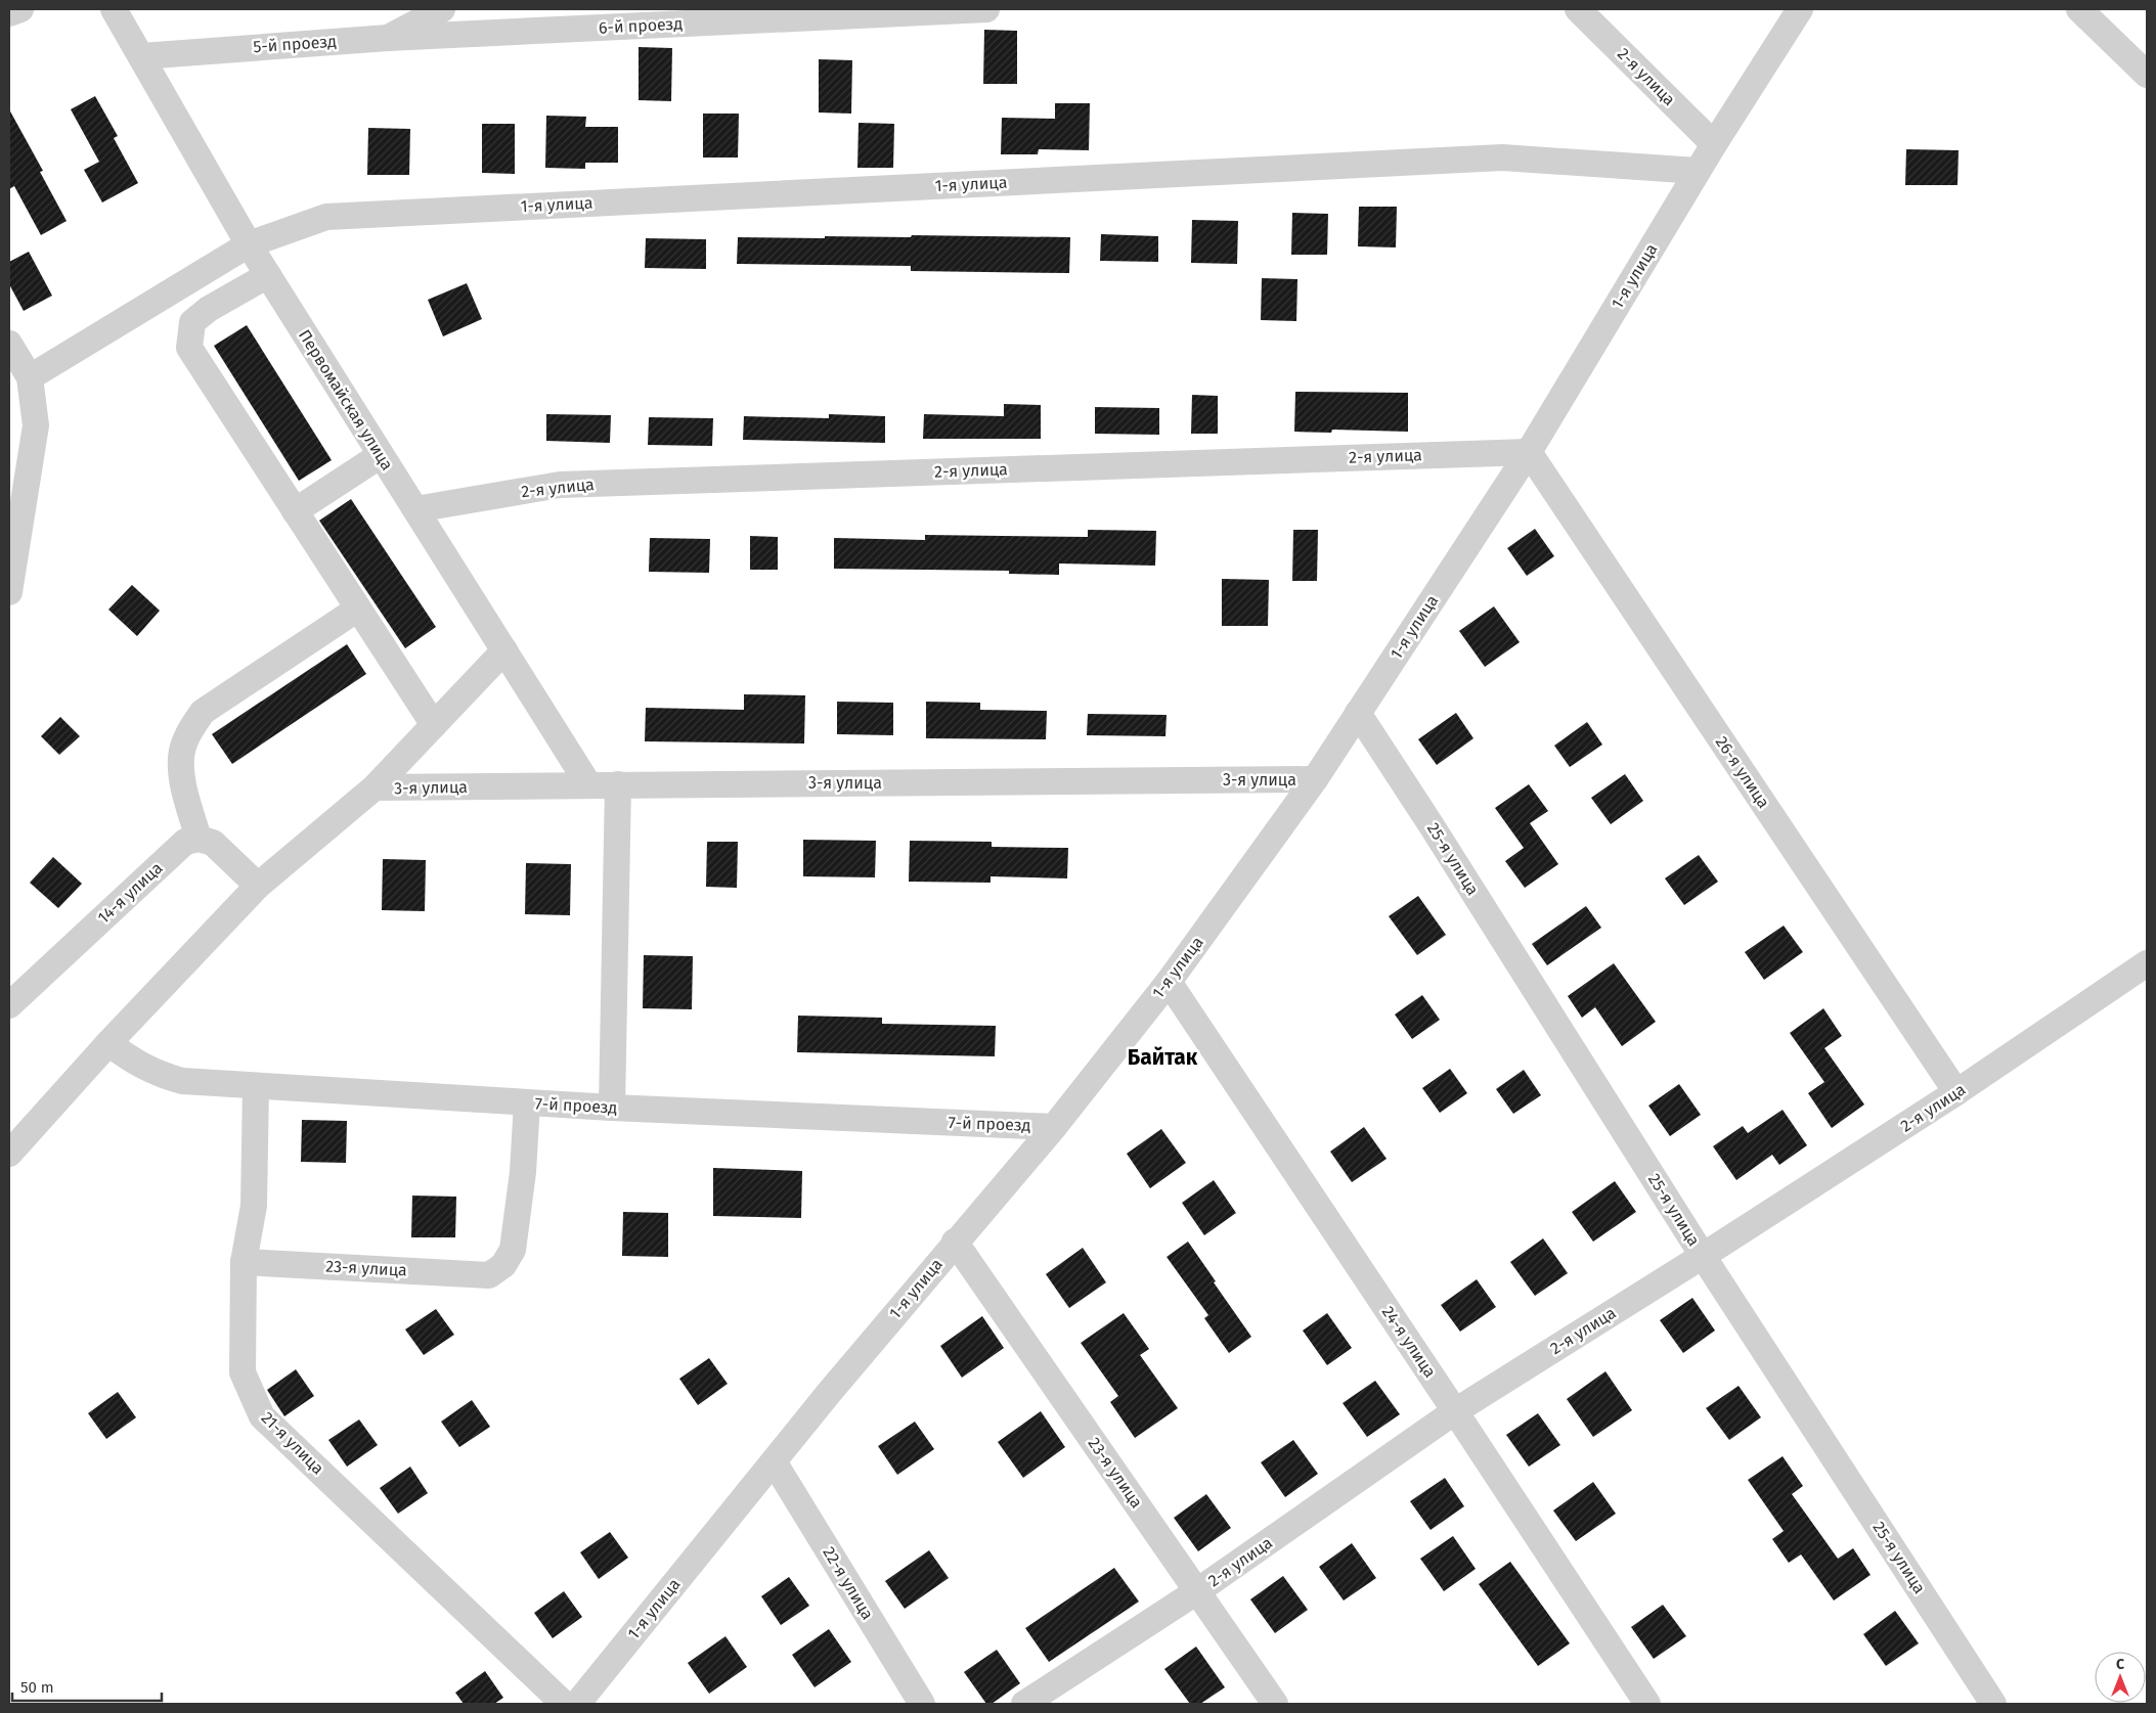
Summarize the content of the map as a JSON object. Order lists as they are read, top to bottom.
{
  "streets": {
    "street": [
      "6-й проезд",
      "5-й проезд",
      "2-я улица",
      "1-я улица",
      "Первомайская улица",
      "26-я улица",
      "3-я улица",
      "25-я улица",
      "14-я улица",
      "7-й проезд",
      "23-я улица",
      "24-я улица",
      "21-я улица",
      "22-я улица"
    ]
  },
  "crossings": [
    ["6-й проезд", "5-й проезд"],
    ["5-й проезд", "Первомайская улица"],
    ["2-я улица", "1-я улица"],
    ["2-я улица", "Первомайская улица"],
    ["2-я улица", "26-я улица"],
    ["2-я улица", "25-я улица"],
    ["2-я улица", "23-я улица"],
    ["2-я улица", "24-я улица"],
    ["1-я улица", "Первомайская улица"],
    ["1-я улица", "26-я улица"],
    ["1-я улица", "3-я улица"],
    ["1-я улица", "25-я улица"],
    ["1-я улица", "7-й проезд"],
    ["1-я улица", "23-я улица"],
    ["1-я улица", "24-я улица"],
    ["1-я улица", "22-я улица"],
    ["Первомайская улица", "3-я улица"],
    ["7-й проезд", "23-я улица"],
    ["7-й проезд", "21-я улица"],
    ["23-я улица", "21-я улица"]
  ],
  "districts": ["Байтак"],
  "scale_bar": "50 m",
  "north": "top"
}
